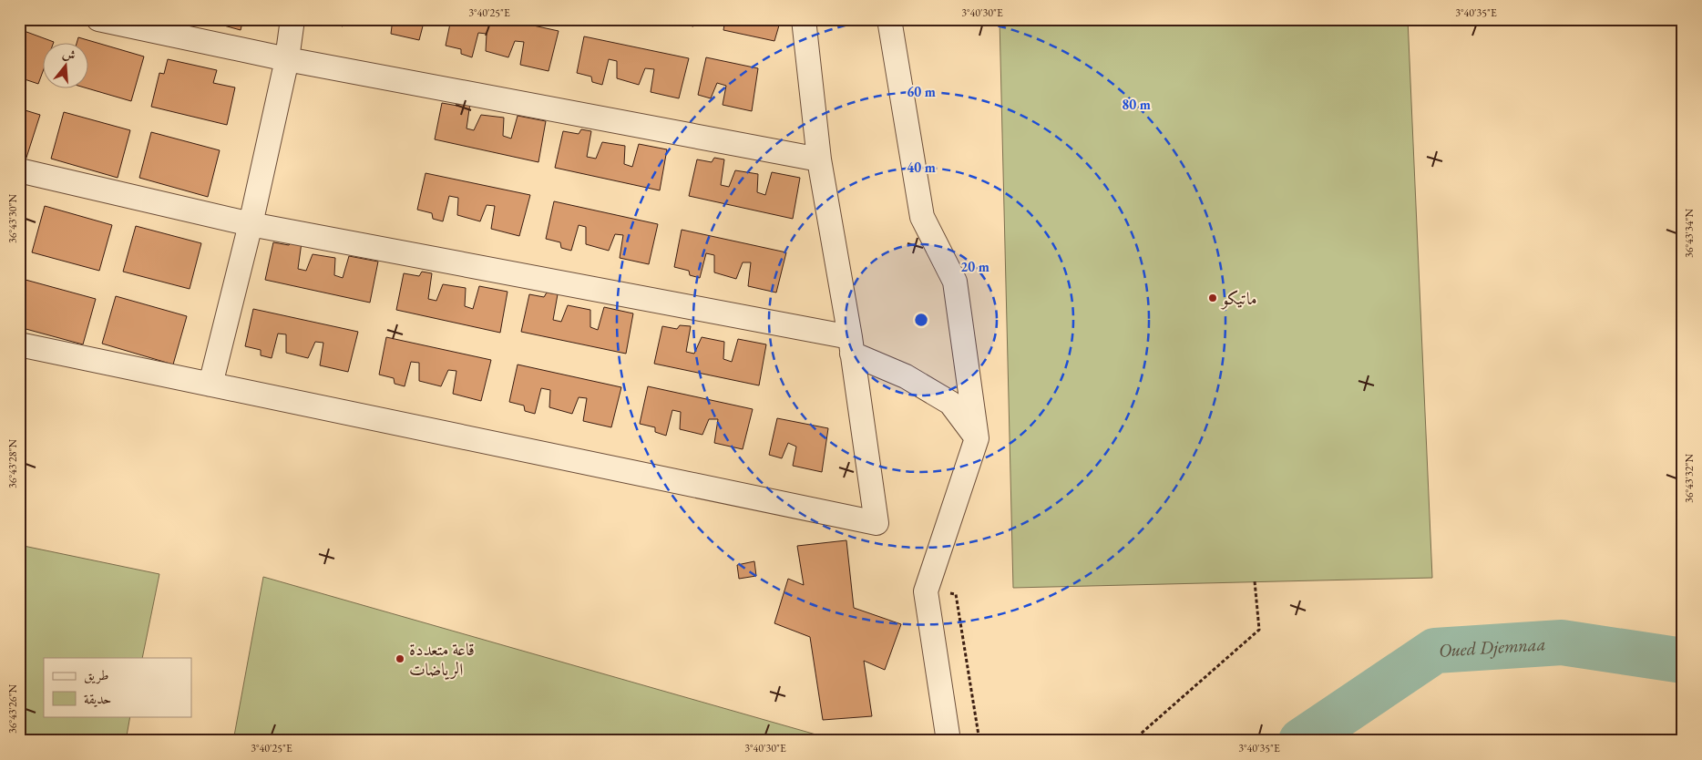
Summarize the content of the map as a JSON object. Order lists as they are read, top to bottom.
{
  "water": ["Oued Djemnaa"],
  "places": ["ماتيكو", "قاعة متعددة الرياضات"],
  "legend": ["طريق", "حديقة"],
  "north": "top",
  "coordinates": [
    "3°40'25\"E",
    "3°40'30\"E",
    "3°40'35\"E",
    "36°43'30\"N",
    "36°43'34\"N",
    "36°43'28\"N",
    "36°43'32\"N",
    "36°43'26\"N"
  ],
  "rings": [
    "60 m",
    "80 m",
    "40 m",
    "20 m"
  ]
}
